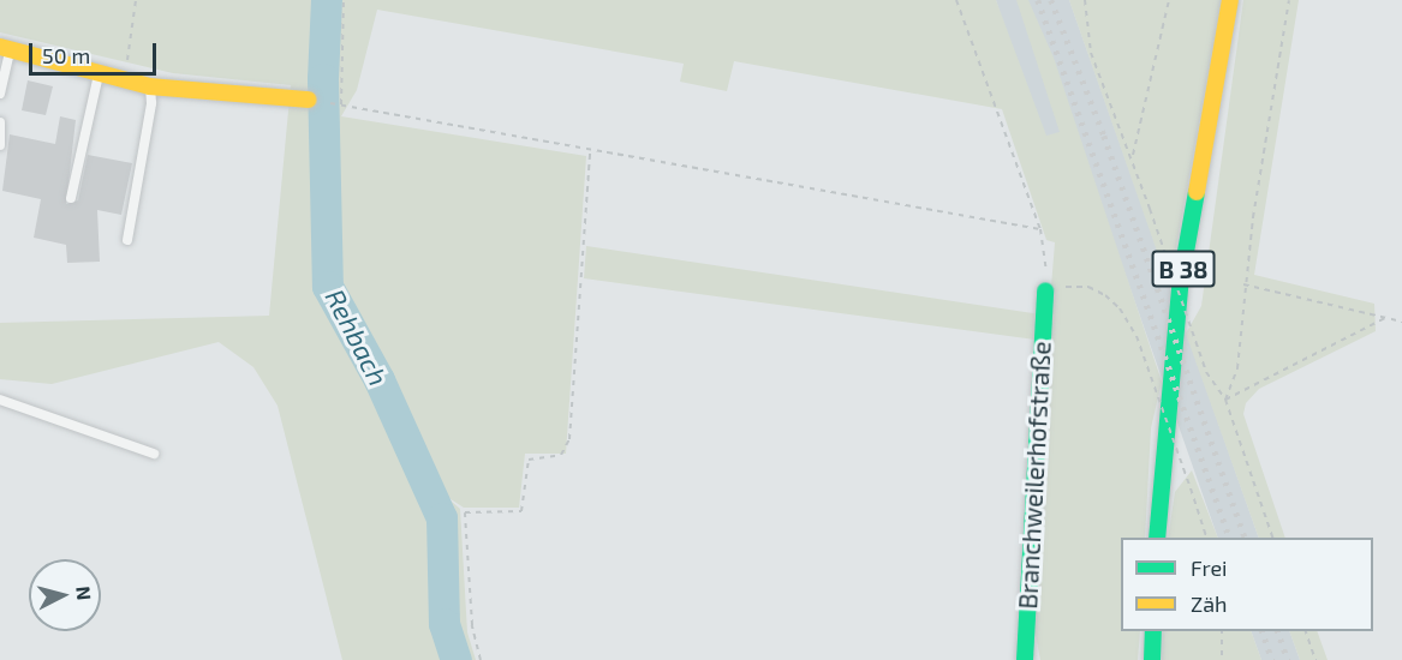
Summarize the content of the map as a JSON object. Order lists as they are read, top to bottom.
{
  "streets": {
    "street": ["B 38", "Branchweilerhofstraße"]
  },
  "water": ["Rehbach"],
  "legend": ["Frei", "Zäh"],
  "scale_bar": "50 m",
  "north": "right"
}
